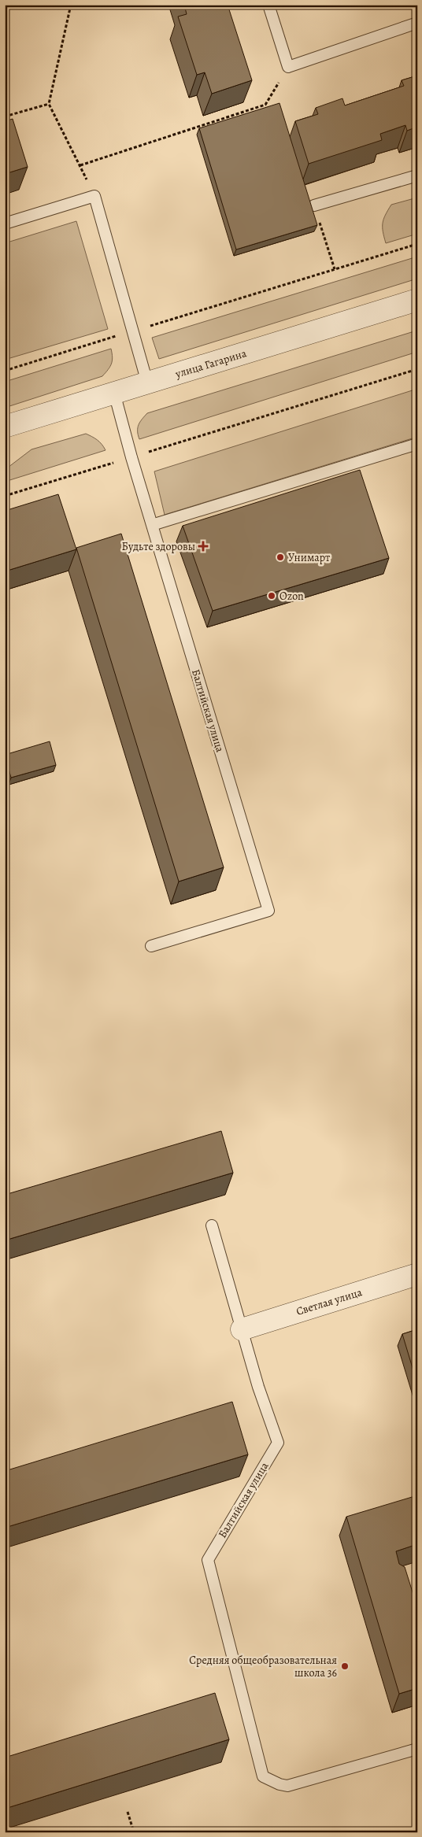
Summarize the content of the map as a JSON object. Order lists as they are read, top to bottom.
{
  "streets": {
    "street": ["улица Гагарина", "Светлая улица"],
    "lane": ["Балтийская улица"]
  },
  "crossings": [
    ["улица Гагарина", "Балтийская улица"],
    ["Балтийская улица", "Светлая улица"]
  ],
  "places": {
    "health": ["Будьте здоровы"],
    "other": ["Унимарт", "Ozon", "Средняя общеобразовательная школа 36"]
  }
}
